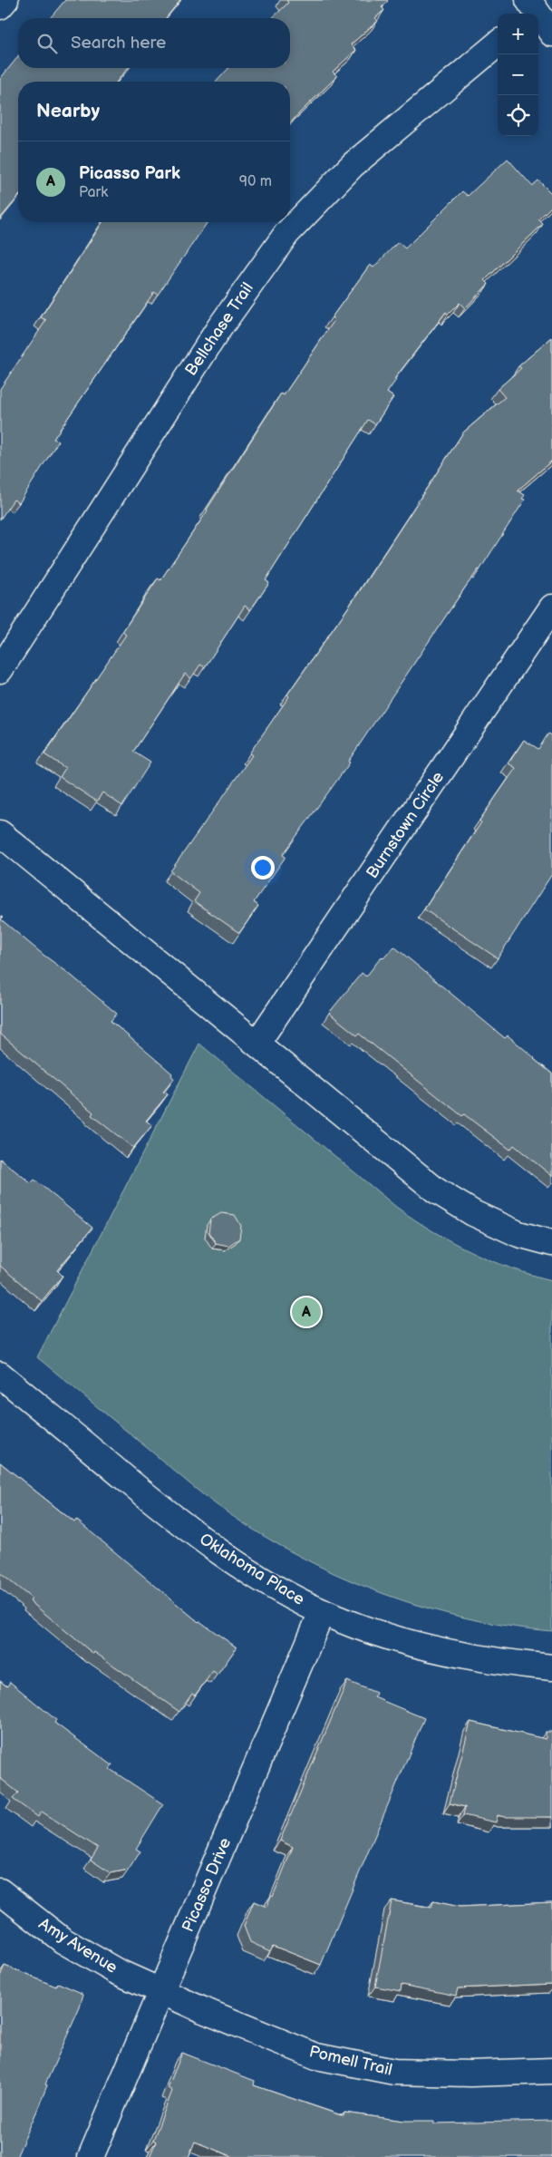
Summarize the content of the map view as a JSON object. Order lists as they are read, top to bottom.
{
  "streets": {
    "street": [
      "Bellchase Trail",
      "Burnstown Circle",
      "Oklahoma Place",
      "Picasso Drive",
      "Amy Avenue",
      "Pomell Trail"
    ]
  },
  "crossings": [
    ["Oklahoma Place", "Picasso Drive"],
    ["Picasso Drive", "Amy Avenue"],
    ["Picasso Drive", "Pomell Trail"],
    ["Amy Avenue", "Pomell Trail"]
  ],
  "page": {
    "map_buttons": ["+", "−"],
    "search": "Search here",
    "heading": "Nearby",
    "list": [
      {
        "mark": "A",
        "name": "Picasso Park",
        "note": "Park",
        "value": "90 m"
      }
    ],
    "pins": "A"
  }
}
